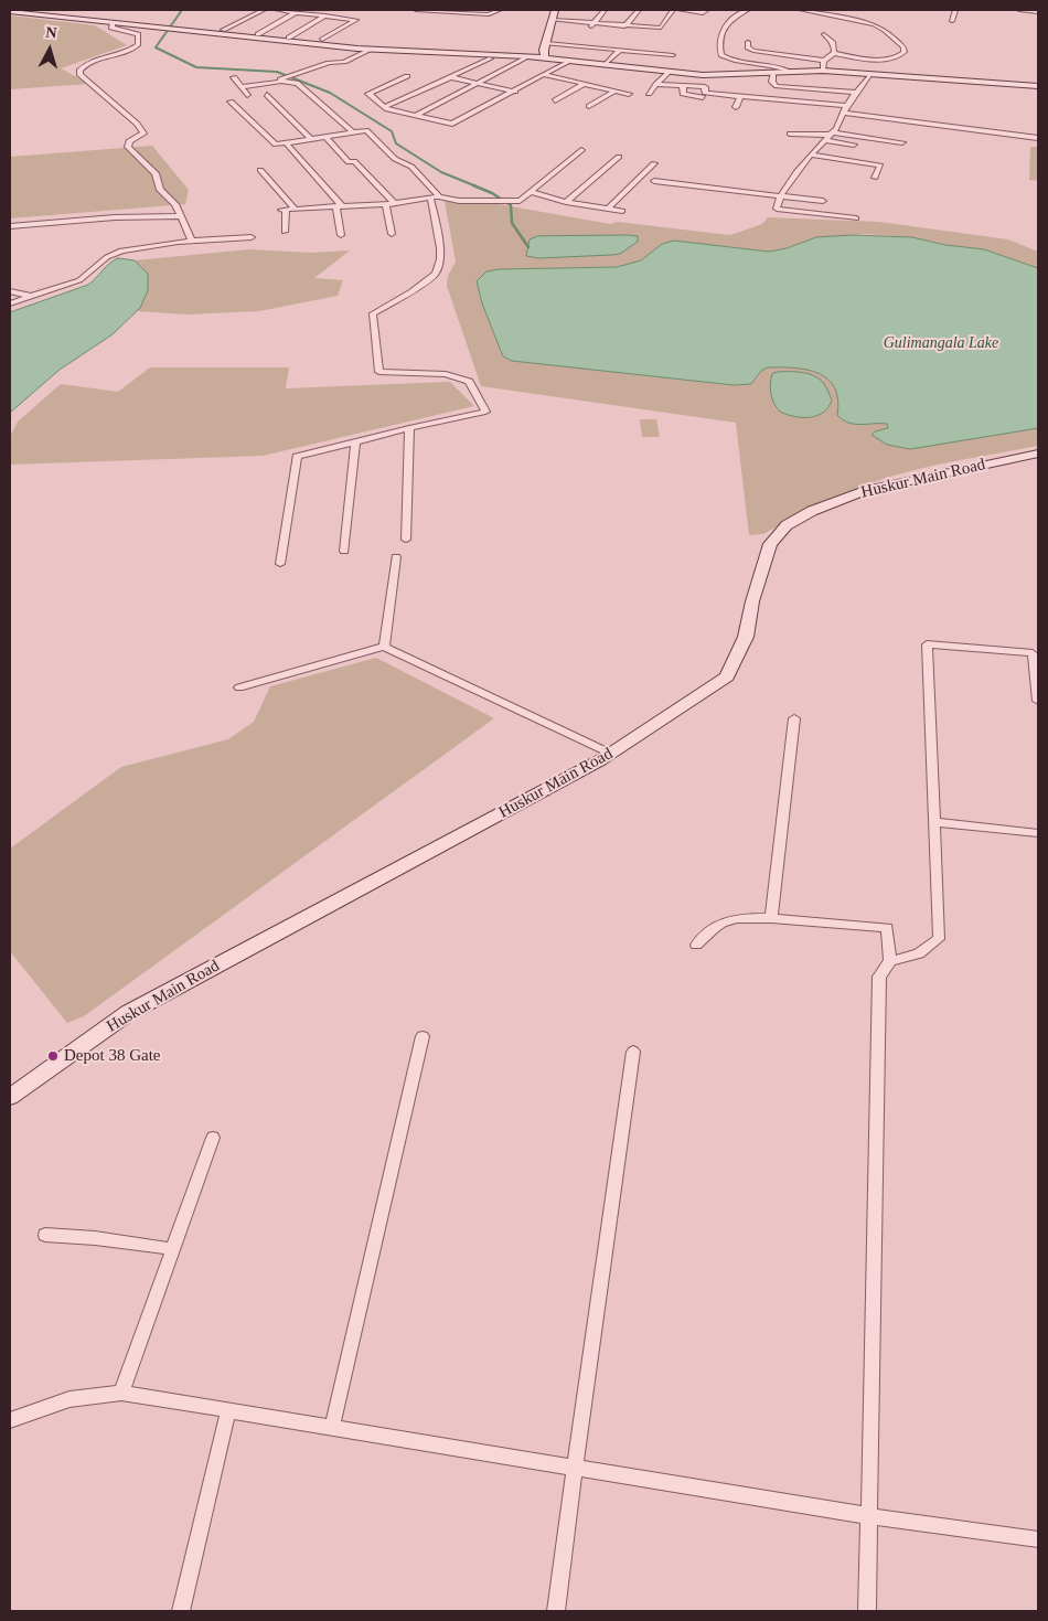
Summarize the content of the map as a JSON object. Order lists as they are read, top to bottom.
{
  "streets": {
    "street": ["Huskur Main Road"]
  },
  "water": ["Gulimangala Lake"],
  "places": ["Depot 38 Gate"],
  "north": "top"
}
